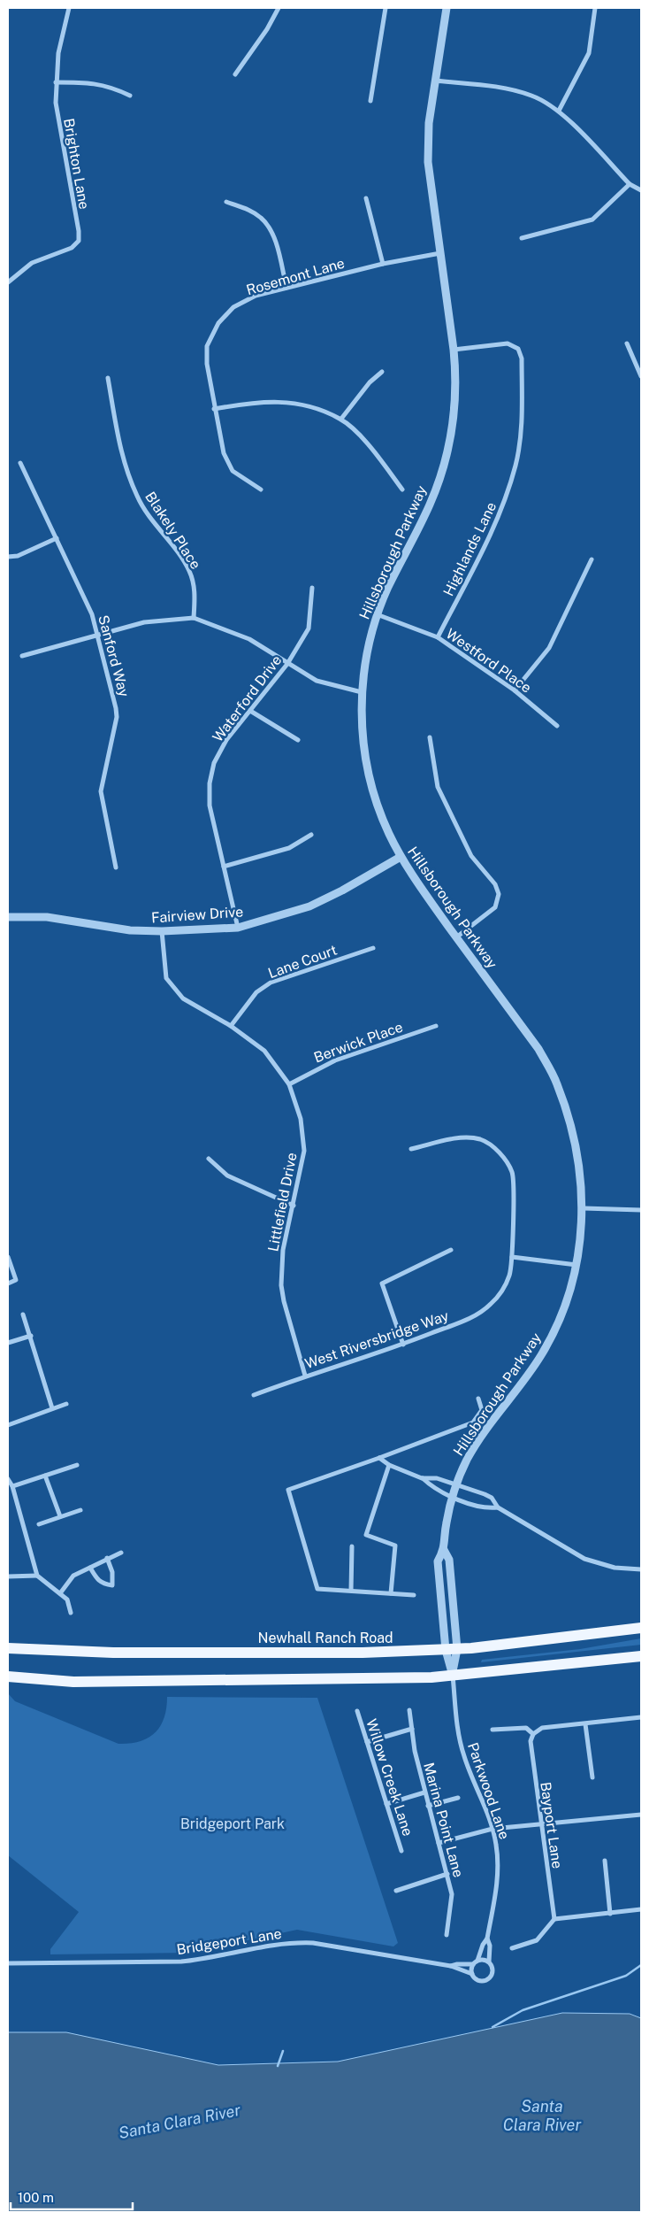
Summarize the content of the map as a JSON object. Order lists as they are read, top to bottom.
{
  "streets": {
    "main road": ["Newhall Ranch Road"],
    "street": [
      "Brighton Lane",
      "Rosemont Lane",
      "Blakely Place",
      "Highlands Lane",
      "Hillsborough Parkway",
      "Sanford Way",
      "Westford Place",
      "Waterford Drive",
      "Fairview Drive",
      "Lane Court",
      "Berwick Place",
      "Littlefield Drive",
      "West Riversbridge Way",
      "Willow Creek Lane",
      "Parkwood Lane",
      "Marina Point Lane",
      "Bayport Lane",
      "Bridgeport Lane"
    ]
  },
  "crossings": [
    ["Rosemont Lane", "Hillsborough Parkway"],
    ["Highlands Lane", "Hillsborough Parkway"],
    ["Highlands Lane", "Westford Place"],
    ["Hillsborough Parkway", "Westford Place"],
    ["Hillsborough Parkway", "Fairview Drive"],
    ["Hillsborough Parkway", "Newhall Ranch Road"],
    ["Waterford Drive", "Fairview Drive"],
    ["Fairview Drive", "Littlefield Drive"],
    ["Lane Court", "Littlefield Drive"],
    ["Berwick Place", "Littlefield Drive"],
    ["Littlefield Drive", "West Riversbridge Way"],
    ["Parkwood Lane", "Bridgeport Lane"]
  ],
  "water": ["Santa Clara River"],
  "parks": ["Bridgeport Park"],
  "scale_bar": "100 m"
}
